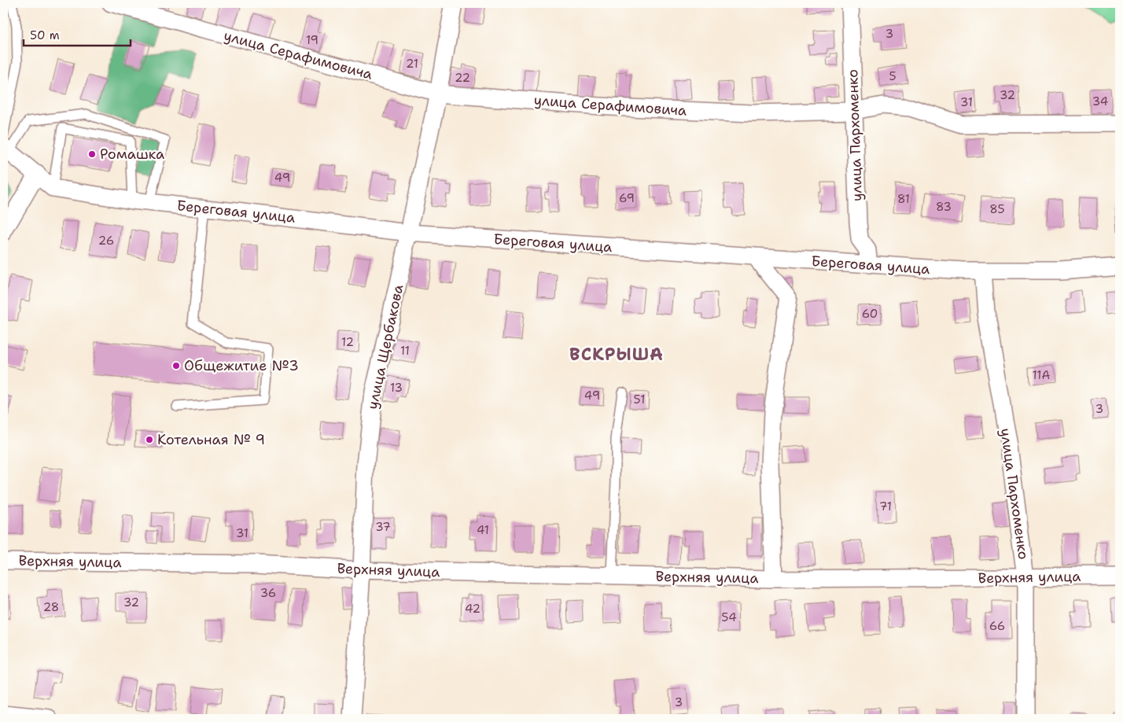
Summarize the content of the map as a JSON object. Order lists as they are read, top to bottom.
{
  "streets": {
    "street": [
      "улица Серафимовича",
      "улица Пархоменко",
      "Береговая улица",
      "улица Щербакова",
      "Верхняя улица"
    ]
  },
  "crossings": [
    ["улица Серафимовича", "улица Пархоменко"],
    ["улица Серафимовича", "улица Щербакова"],
    ["улица Пархоменко", "Береговая улица"],
    ["улица Пархоменко", "Верхняя улица"],
    ["Береговая улица", "улица Щербакова"],
    ["Береговая улица", "Верхняя улица"],
    ["улица Щербакова", "Верхняя улица"]
  ],
  "districts": ["ВСКРЫША"],
  "places": ["Ромашка", "Общежитие №3", "Котельная № 9"],
  "house_numbers": [
    "3",
    "19",
    "21",
    "5",
    "22",
    "32",
    "34",
    "31",
    "49",
    "69",
    "81",
    "83",
    "85",
    "26",
    "60",
    "12",
    "11",
    "11А",
    "13",
    "49",
    "51",
    "3",
    "71",
    "37",
    "41",
    "31",
    "36",
    "32",
    "28",
    "42",
    "54",
    "66",
    "3"
  ],
  "scale_bar": "50 m"
}
